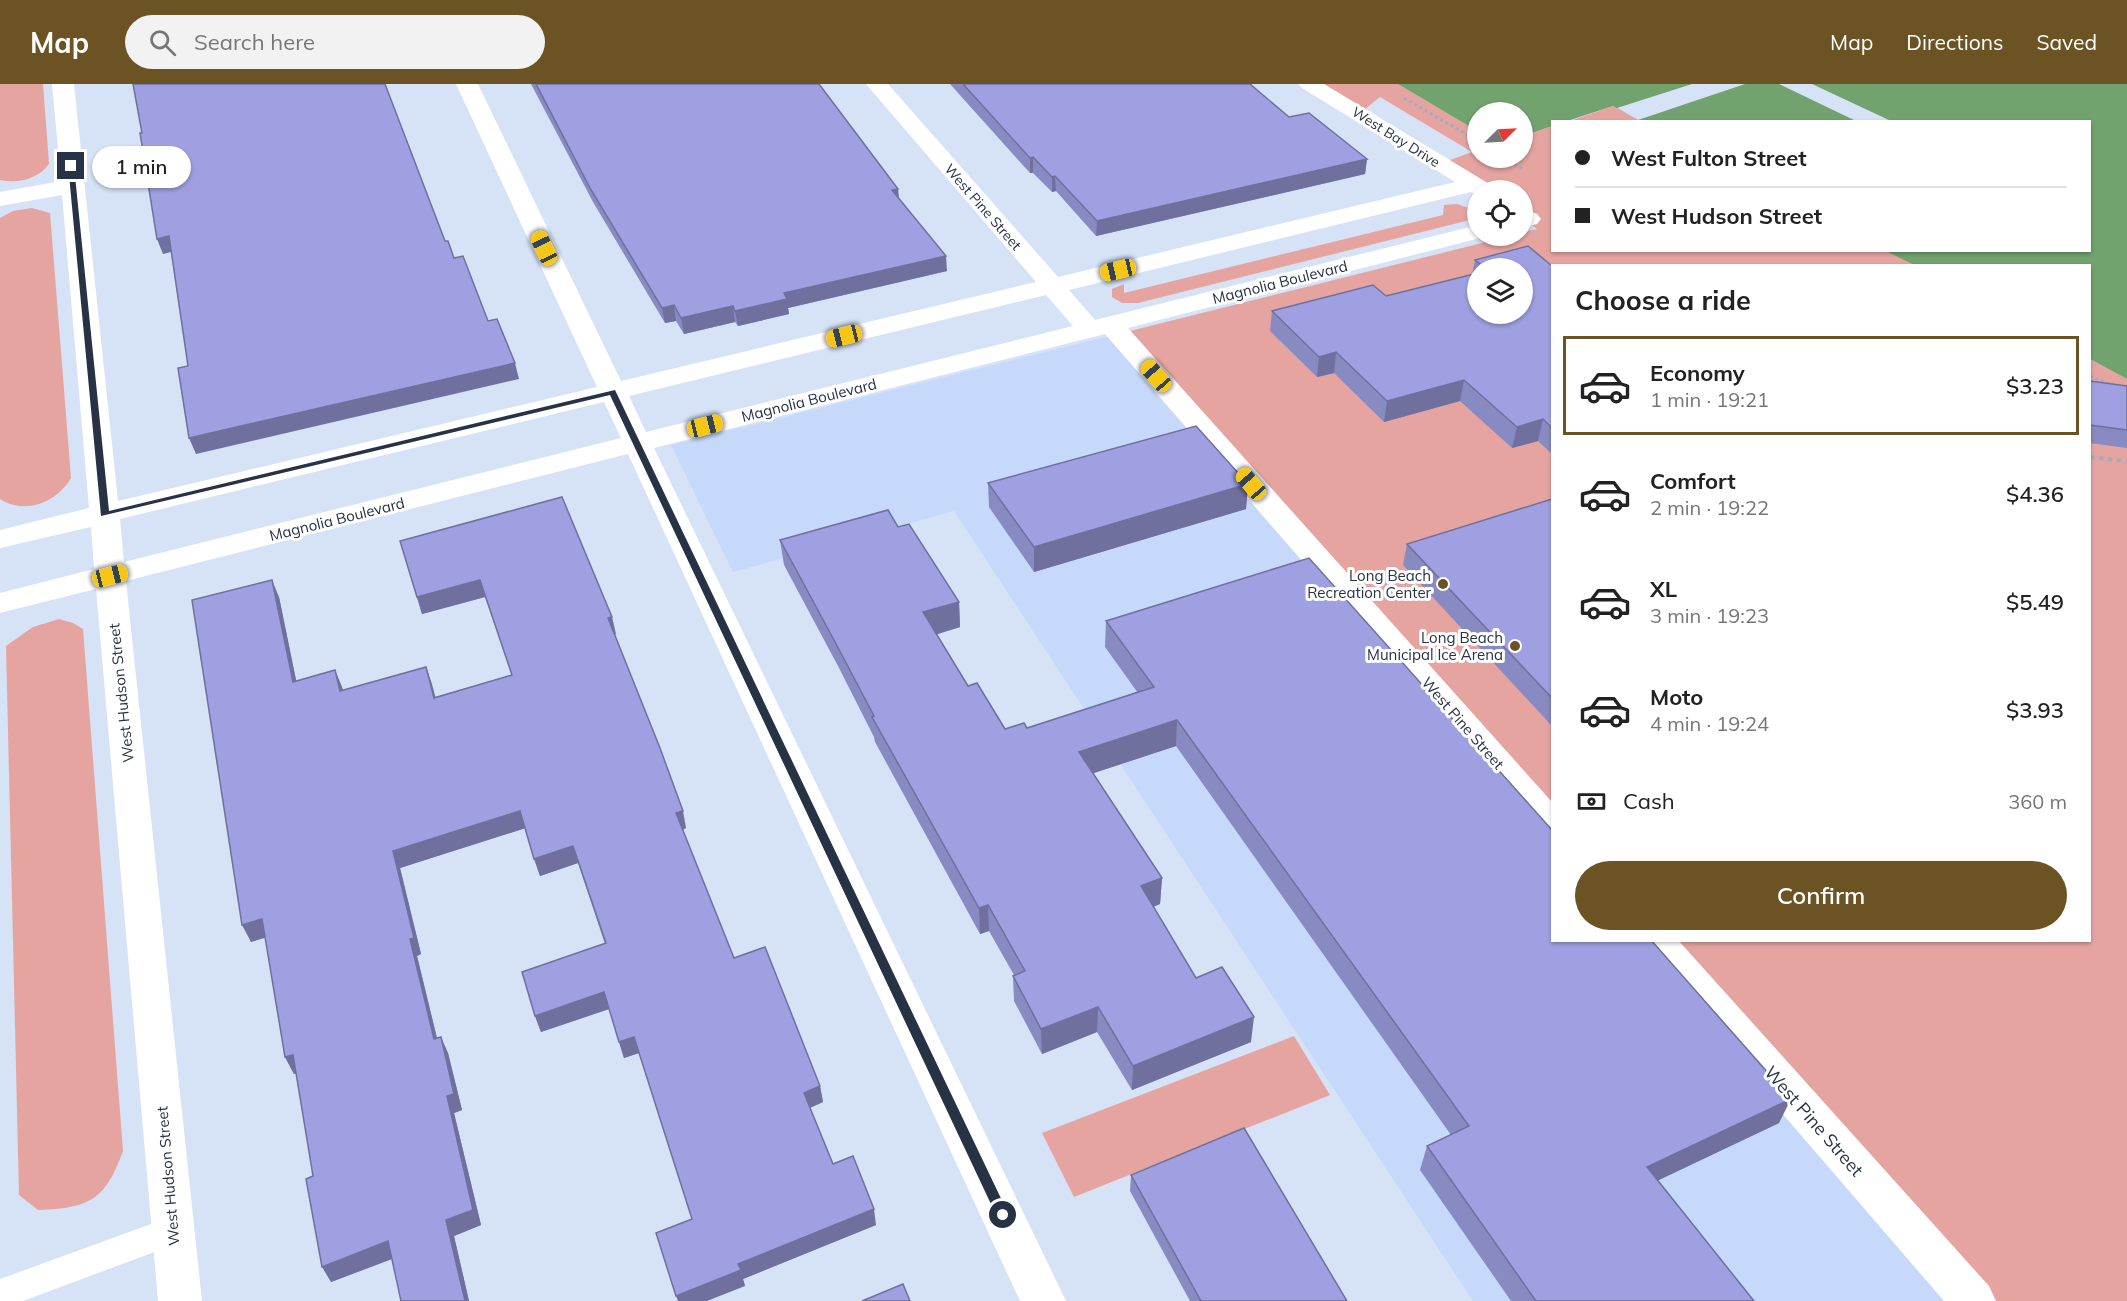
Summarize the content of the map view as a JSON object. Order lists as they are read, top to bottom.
{
  "streets": {
    "street": [
      "West Bay Drive",
      "West Pine Street",
      "Magnolia Boulevard",
      "West Hudson Street"
    ]
  },
  "crossings": [
    ["West Pine Street", "Magnolia Boulevard"],
    ["Magnolia Boulevard", "West Hudson Street"]
  ],
  "places": ["Long Beach Recreation Center", "Long Beach Municipal Ice Arena"],
  "north": "top right",
  "page": {
    "header": "Map",
    "search": "Search here",
    "nav": ["Map", "Directions", "Saved"],
    "banner": ["West Fulton Street", "West Hudson Street"],
    "bubble": "1 min",
    "heading": "Choose a ride",
    "list": [
      {
        "name": "Economy",
        "note": "1 min · 19:21",
        "value": "$3.23"
      },
      {
        "name": "Comfort",
        "note": "2 min · 19:22",
        "value": "$4.36"
      },
      {
        "name": "XL",
        "note": "3 min · 19:23",
        "value": "$5.49"
      },
      {
        "name": "Moto",
        "note": "4 min · 19:24",
        "value": "$3.93"
      }
    ],
    "pay": ["Cash", "360 m"],
    "buttons": "Confirm"
  }
}
